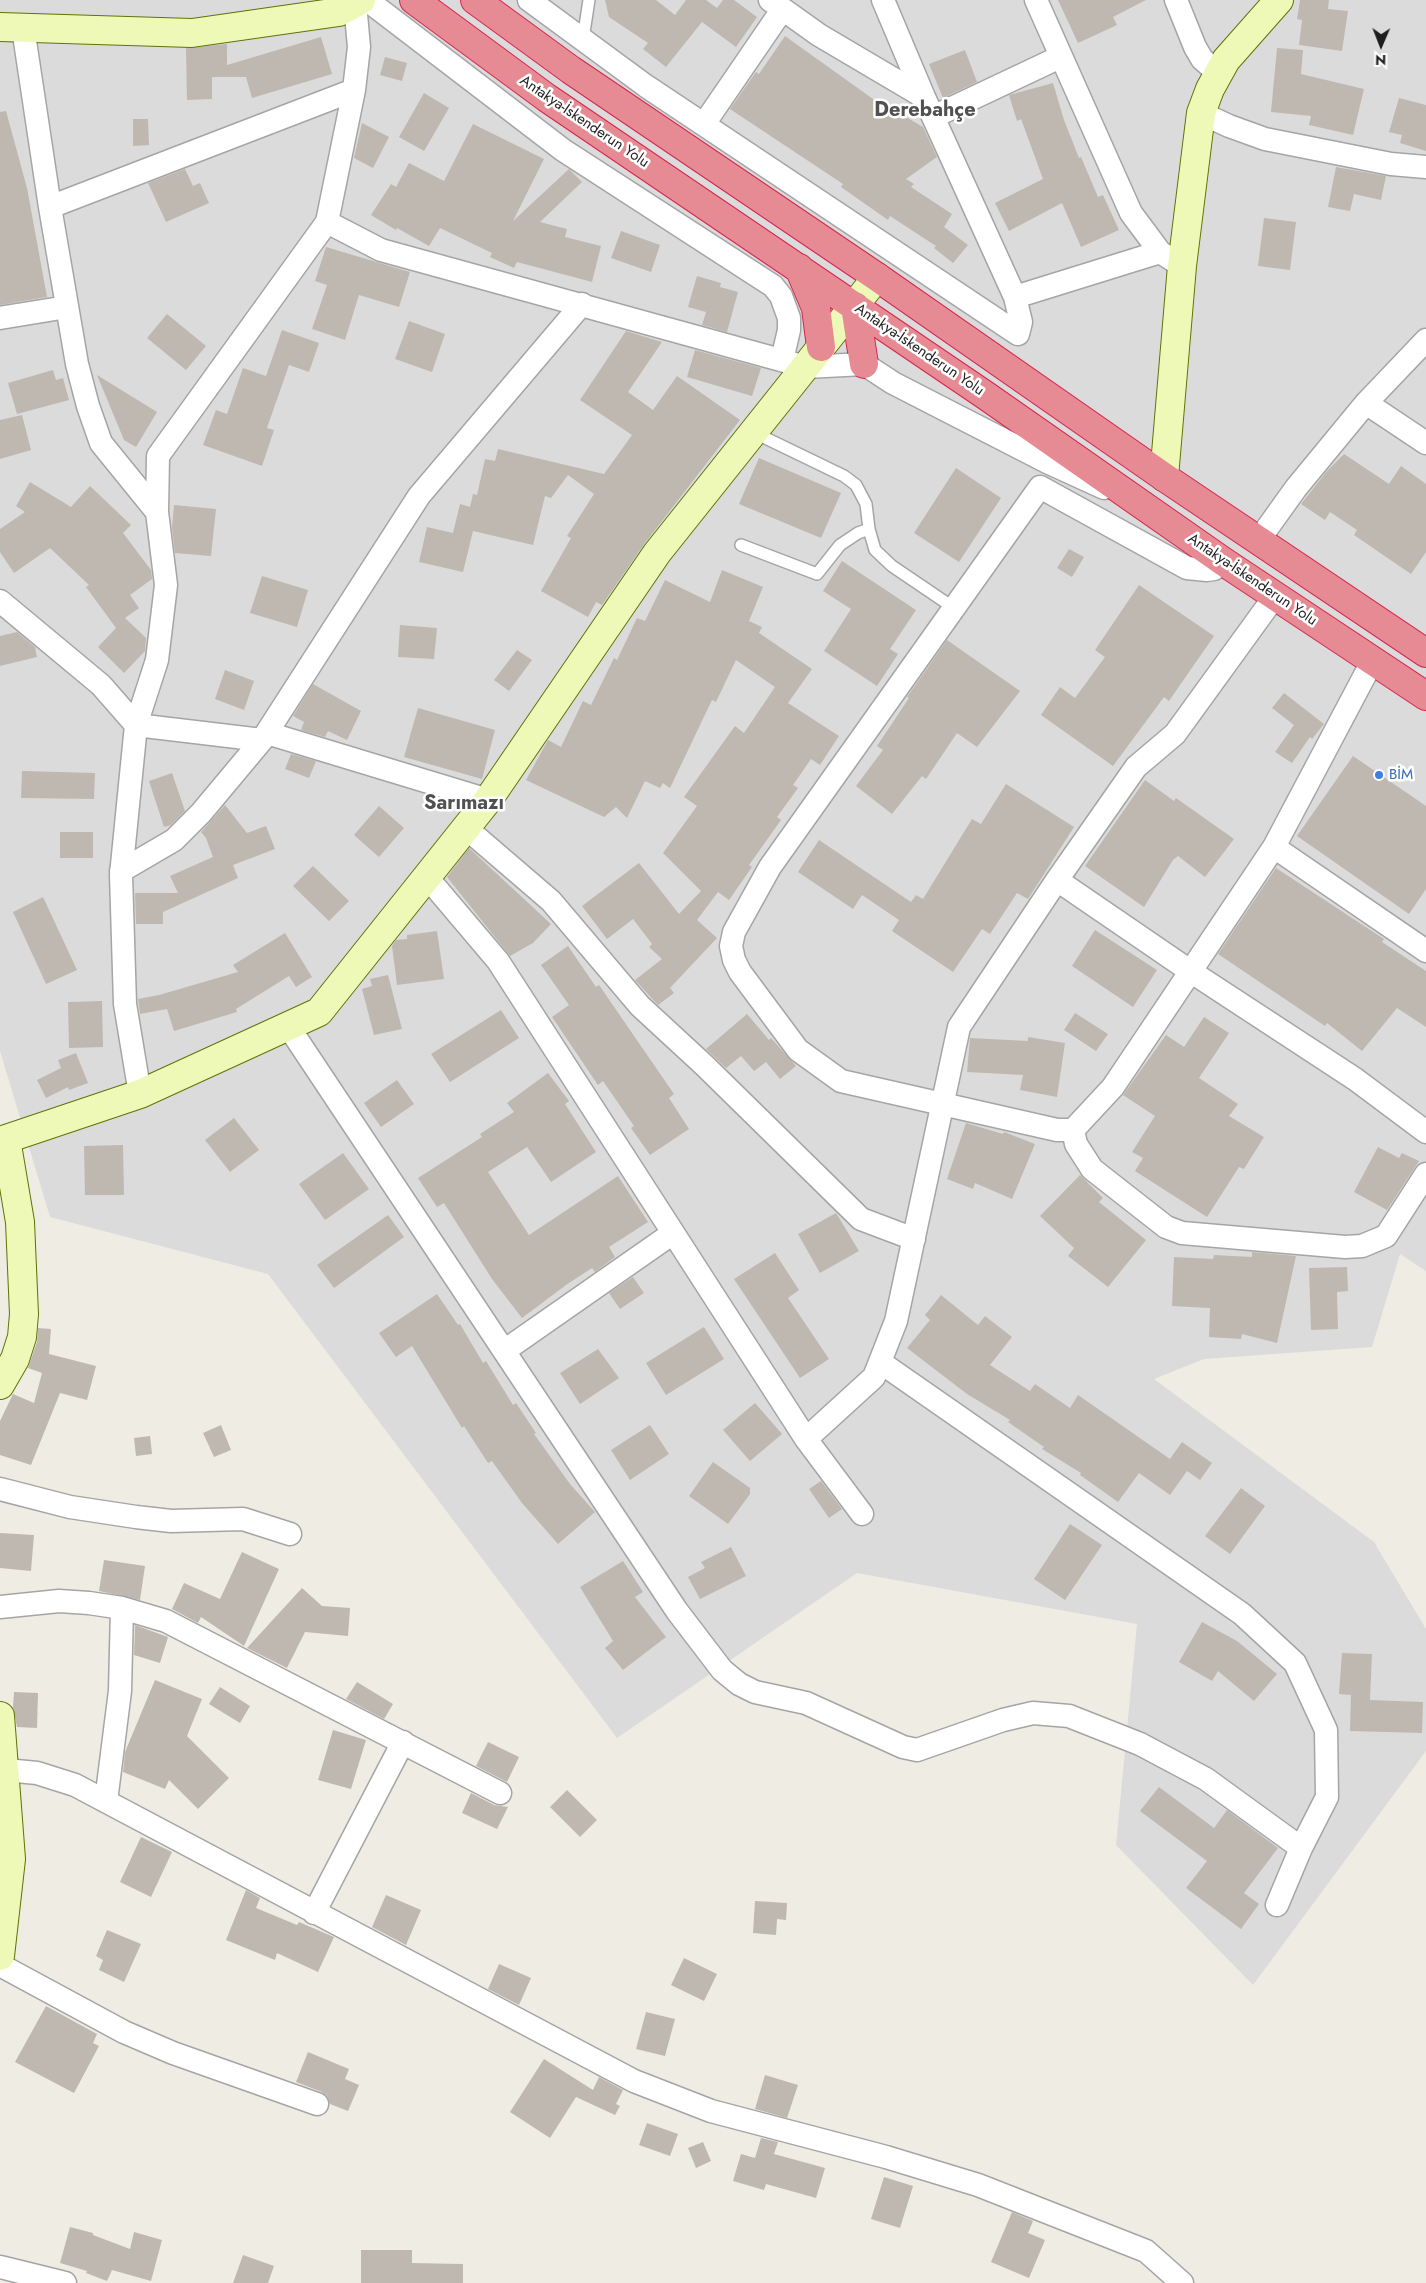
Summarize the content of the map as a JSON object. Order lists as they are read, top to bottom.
{
  "streets": {
    "highway": ["Antakya-İskenderun Yolu"]
  },
  "districts": ["Derebahçe", "Sarımazı"],
  "places": ["BİM"],
  "north": "bottom"
}
